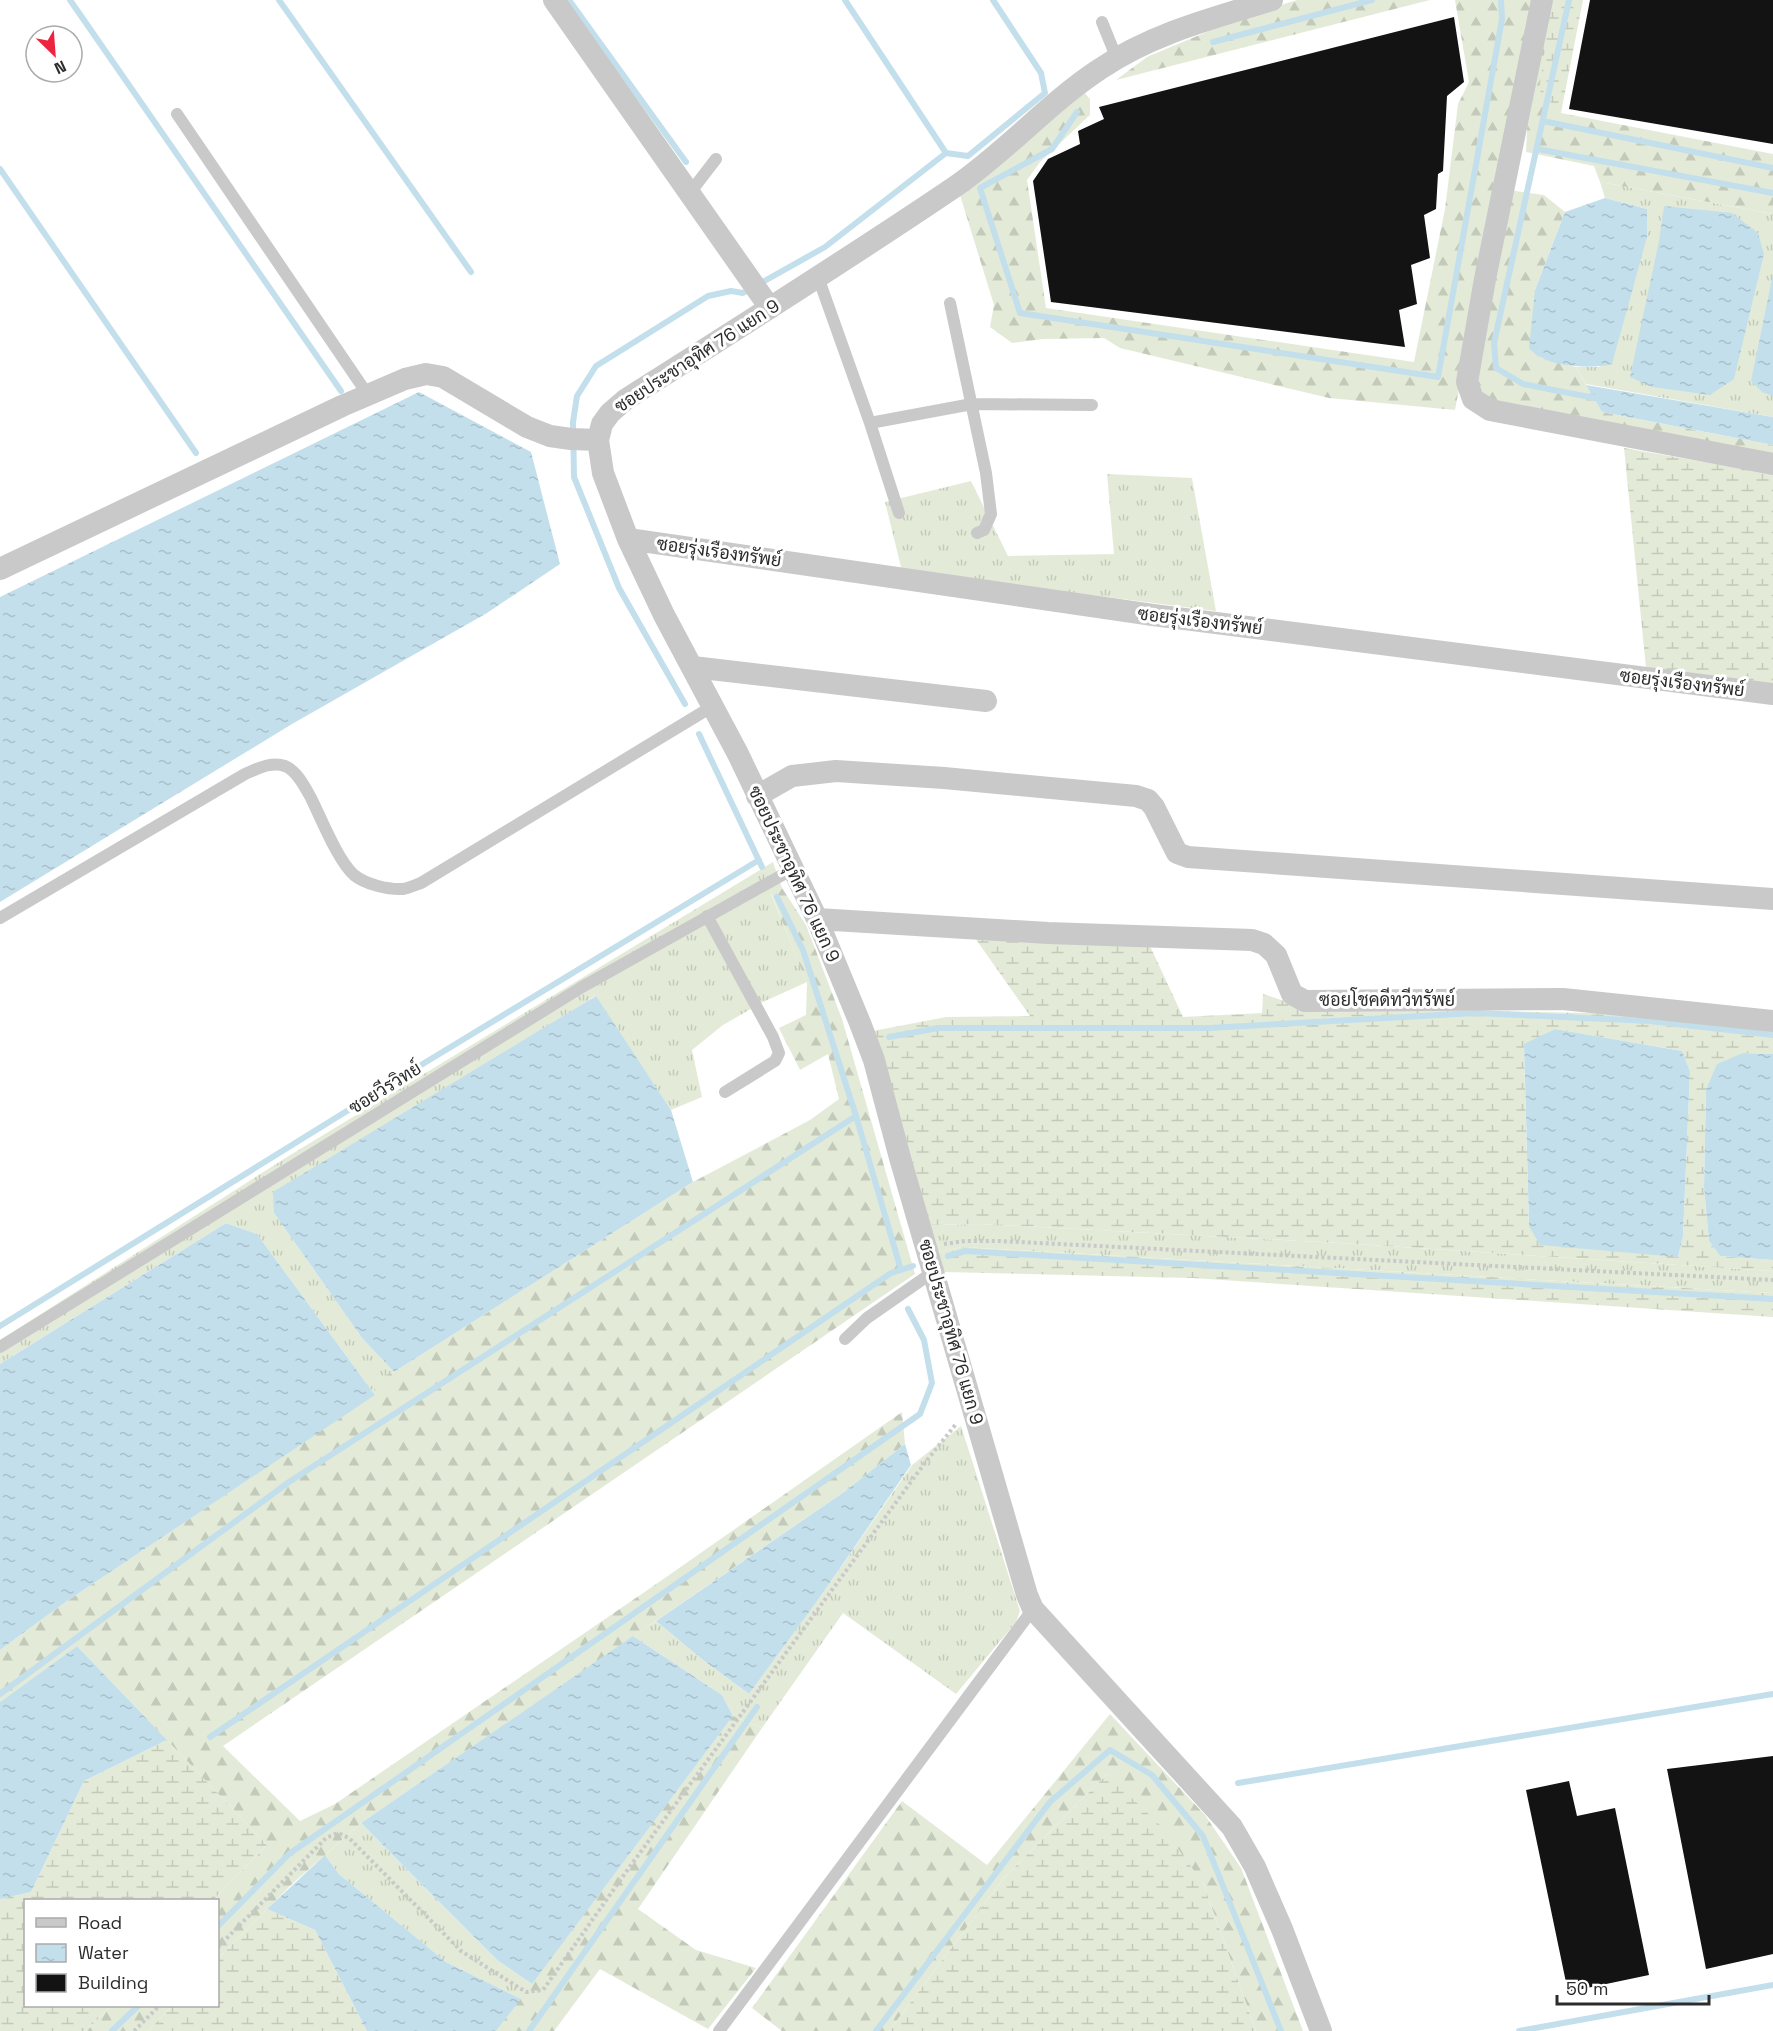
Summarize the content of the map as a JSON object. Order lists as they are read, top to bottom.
{
  "streets": {
    "street": ["ซอยประชาอุทิศ 76 แยก 9", "ซอยรุ่งเรืองทรัพย์", "ซอยโชคดีทวีทรัพย์"],
    "lane": ["ซอยวีรวิทย์"]
  },
  "crossings": [
    ["ซอยประชาอุทิศ 76 แยก 9", "ซอยรุ่งเรืองทรัพย์"],
    ["ซอยประชาอุทิศ 76 แยก 9", "ซอยโชคดีทวีทรัพย์"],
    ["ซอยประชาอุทิศ 76 แยก 9", "ซอยวีรวิทย์"]
  ],
  "legend": ["Road", "Water", "Building"],
  "scale_bar": "50 m",
  "north": "bottom right"
}
